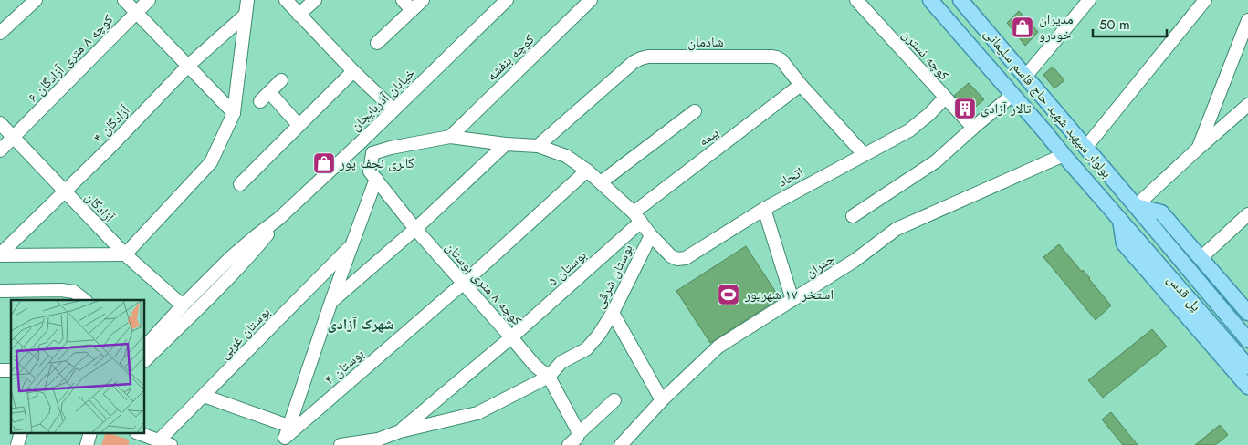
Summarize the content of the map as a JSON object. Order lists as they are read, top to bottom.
{
  "streets": {
    "main road": ["بولوار سپهبد شهید حاج قاسم سلیمانی", "پل قدس"],
    "street": [
      "شادمان",
      "کوچه نسترن",
      "کوچه بنفشه",
      "کوچه ۸ متری آزادگان ۶",
      "خیابان آذربایجان",
      "آزادگان ۴",
      "بیمه",
      "اتحاد",
      "آزادگان",
      "چمران",
      "بوستان ۵",
      "بوستان شرقی",
      "کوچه ۸ متری بوستان",
      "بوستان غربی",
      "بوستان ۴"
    ]
  },
  "crossings": [
    ["شادمان", "بیمه"],
    ["شادمان", "اتحاد"],
    ["شادمان", "بوستان شرقی"],
    ["کوچه نسترن", "اتحاد"],
    ["کوچه بنفشه", "بوستان شرقی"],
    ["کوچه ۸ متری آزادگان ۶", "آزادگان"],
    ["خیابان آذربایجان", "آزادگان"],
    ["بولوار سپهبد شهید حاج قاسم سلیمانی", "چمران"],
    ["بولوار سپهبد شهید حاج قاسم سلیمانی", "پل قدس"],
    ["آزادگان ۴", "آزادگان"],
    ["بیمه", "بوستان ۵"],
    ["بیمه", "بوستان شرقی"],
    ["اتحاد", "بوستان شرقی"],
    ["بوستان ۵", "بوستان شرقی"],
    ["بوستان ۵", "کوچه ۸ متری بوستان"],
    ["بوستان شرقی", "کوچه ۸ متری بوستان"],
    ["بوستان شرقی", "بوستان ۴"],
    ["کوچه ۸ متری بوستان", "بوستان غربی"],
    ["کوچه ۸ متری بوستان", "بوستان ۴"],
    ["بوستان غربی", "بوستان ۴"]
  ],
  "districts": ["شهرک آزادی"],
  "places": {
    "shop": ["مدیران خودرو", "گالری نجف پور"],
    "building": ["تالار آزادی"],
    "sports": ["استخر ١٧ شهریور"]
  },
  "scale_bar": "50 m"
}
